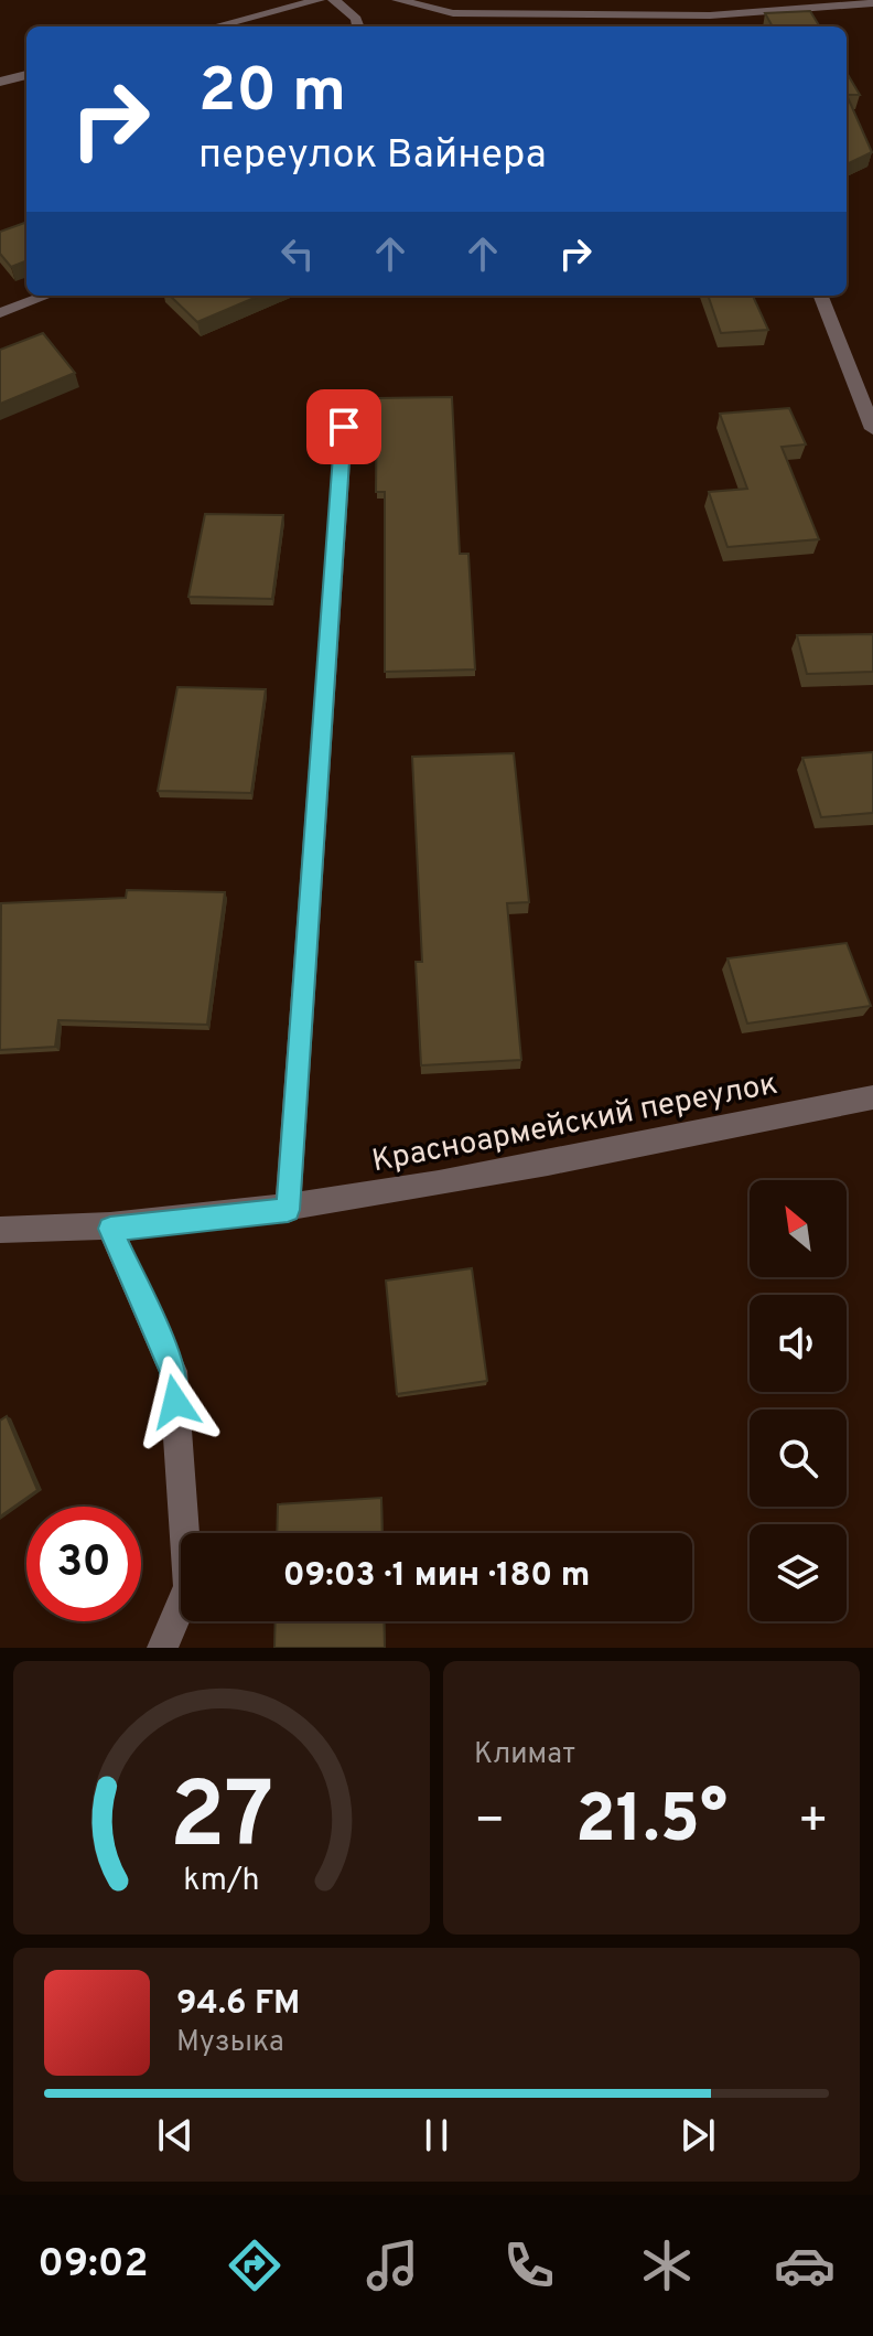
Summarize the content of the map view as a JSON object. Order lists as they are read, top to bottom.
{
  "streets": {
    "street": ["Красноармейский переулок"]
  },
  "north": "top left",
  "page": {
    "turn": ["20 m", "переулок Вайнера"],
    "limit": "30",
    "trip": "09:03 · 1 мин · 180 m",
    "tile": "Климат",
    "heat": ["−", "21.5°", "+"],
    "song": ["94.6 FM", "Музыка"],
    "tabs": "09:02",
    "gauge": ["27", "km/h"]
  }
}
